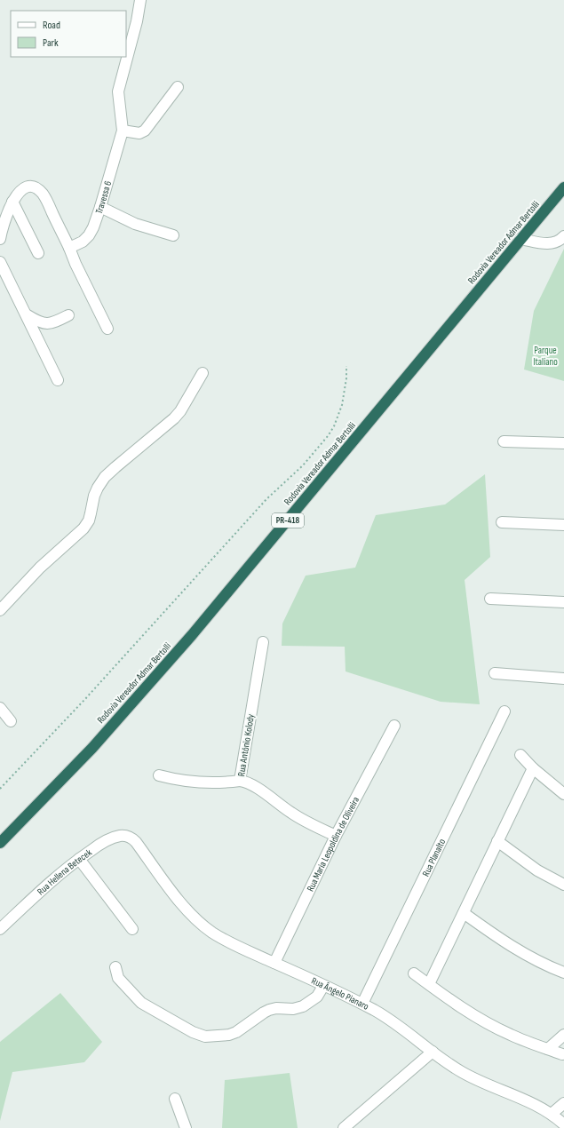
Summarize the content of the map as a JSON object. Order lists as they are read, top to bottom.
{
  "streets": {
    "highway": ["Rodovia Vereador Admar Bertolli", "PR-418"],
    "street": [
      "Travessa 6",
      "Rua Antônio Kolody",
      "Rua Maria Leopoldina de Oliveira",
      "Rua Planalto",
      "Rua Hellena Betecek",
      "Rua Ângelo Pianaro"
    ]
  },
  "crossings": [
    ["Rua Antônio Kolody", "Rua Maria Leopoldina de Oliveira"],
    ["Rua Maria Leopoldina de Oliveira", "Rua Ângelo Pianaro"],
    ["Rua Planalto", "Rua Ângelo Pianaro"],
    ["Rua Hellena Betecek", "Rua Ângelo Pianaro"]
  ],
  "parks": ["Parque Italiano"],
  "legend": ["Road", "Park"]
}
